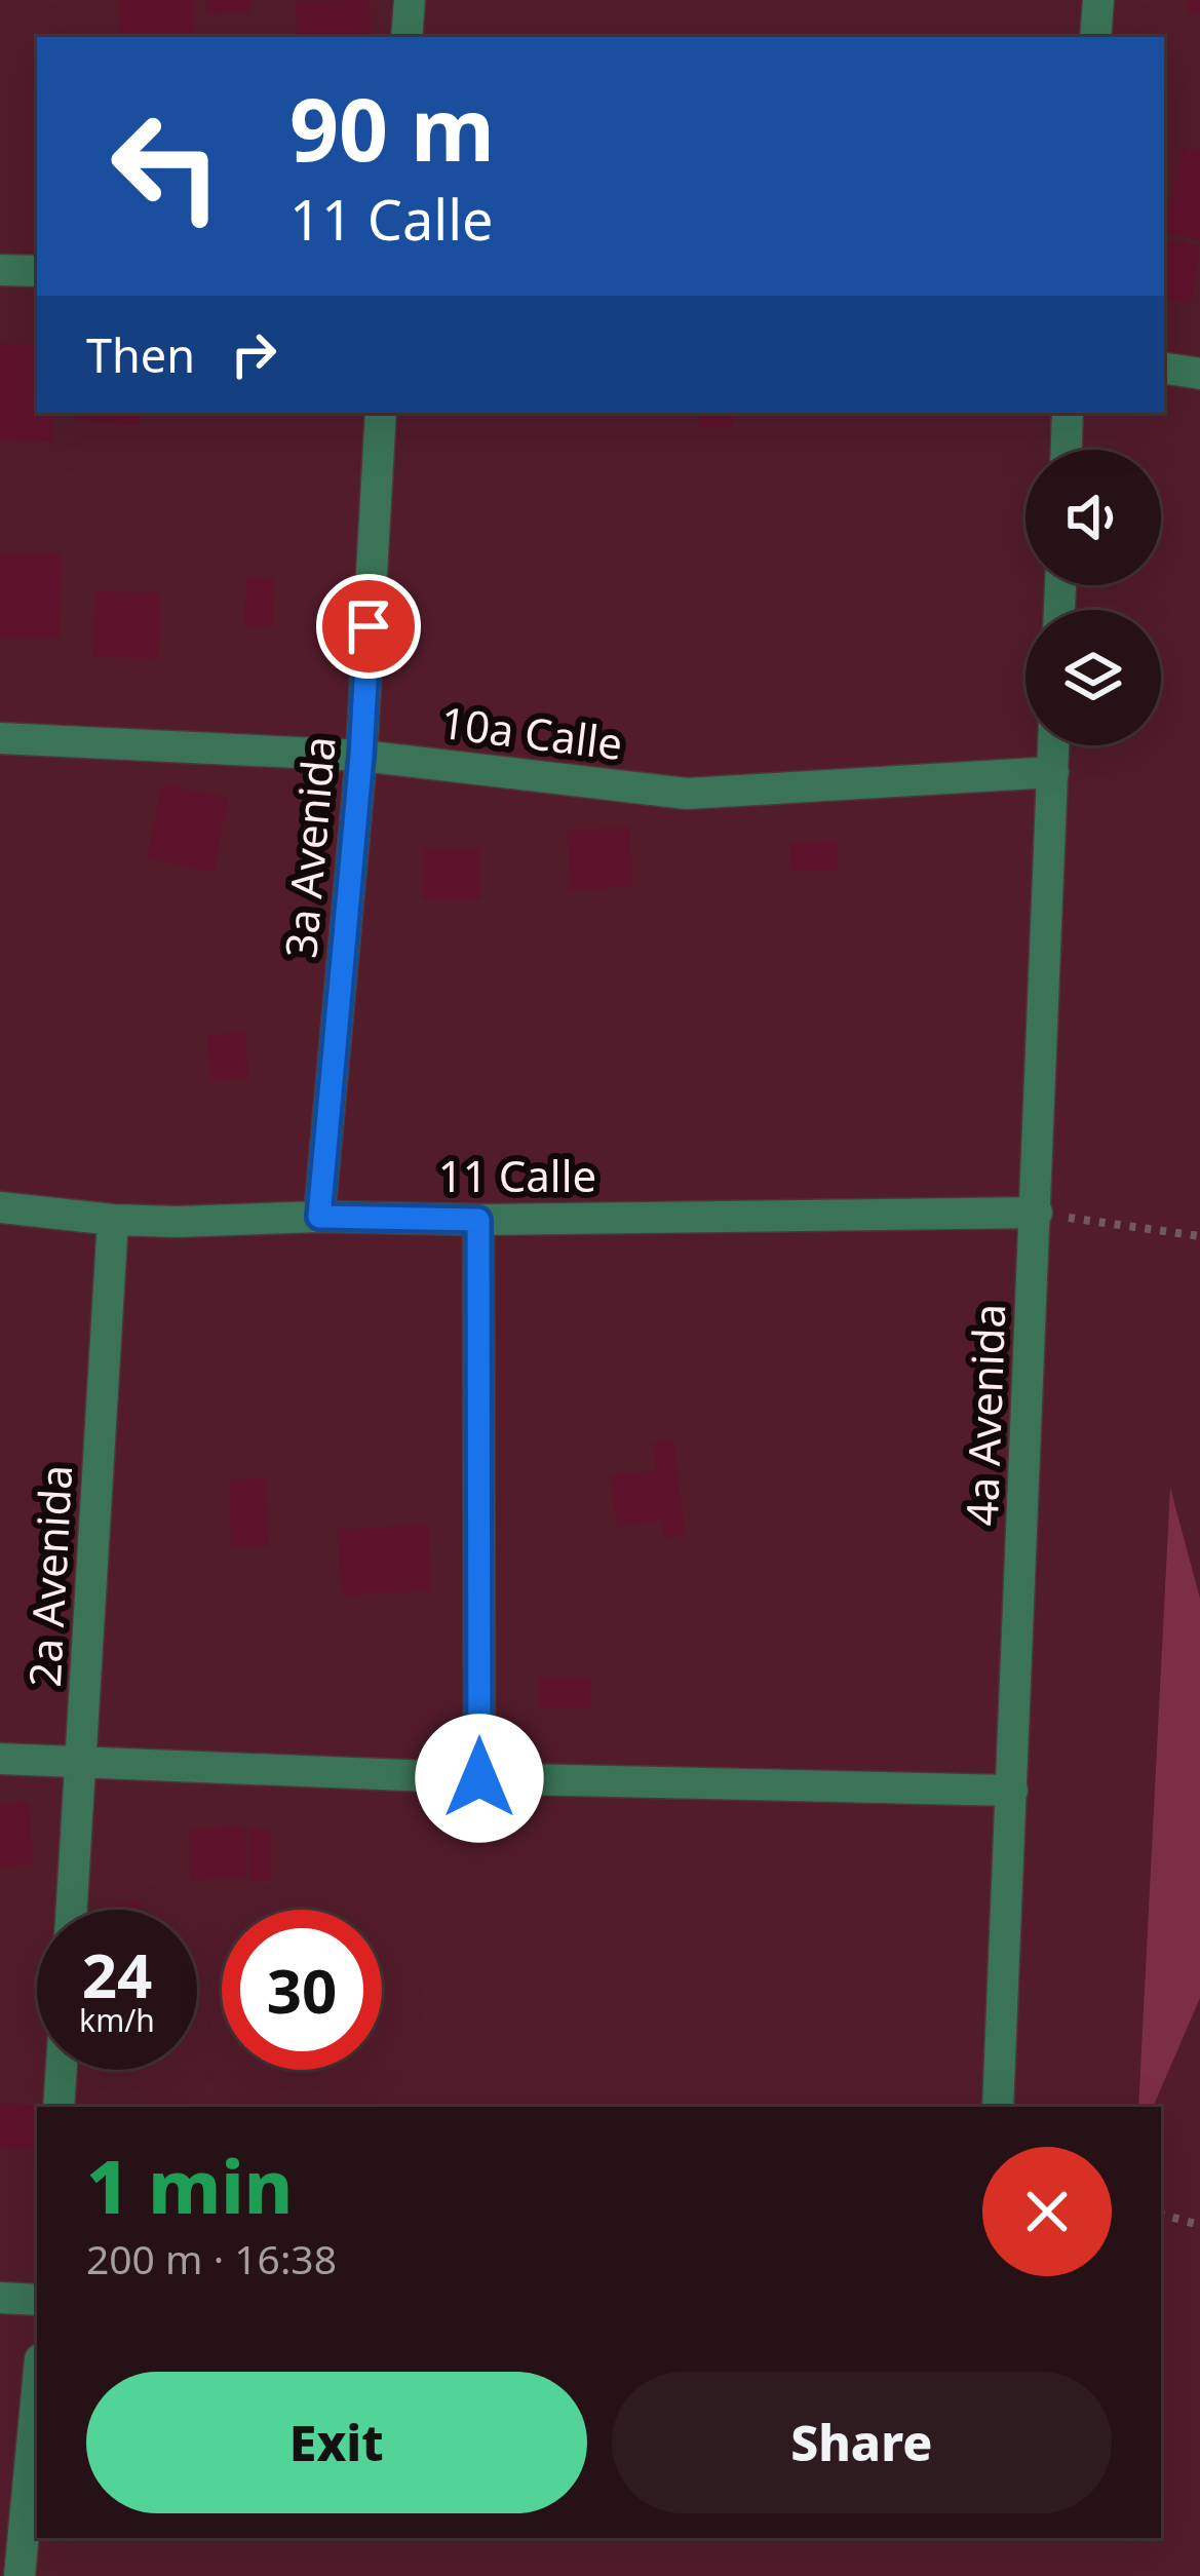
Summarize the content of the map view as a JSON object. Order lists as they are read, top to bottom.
{
  "streets": {
    "street": [
      "10a Calle",
      "3a Avenida",
      "11 Calle",
      "4a Avenida",
      "2a Avenida"
    ]
  },
  "crossings": [
    ["10a Calle", "3a Avenida"],
    ["10a Calle", "4a Avenida"],
    ["3a Avenida", "11 Calle"],
    ["11 Calle", "4a Avenida"],
    ["11 Calle", "2a Avenida"]
  ],
  "page": {
    "turn": ["90 m", "11 Calle"],
    "then": "Then",
    "speed": "24 km/h",
    "limit": "30",
    "heading": ["1 min", "200 m · 16:38"],
    "buttons": ["Exit", "Share"]
  }
}
